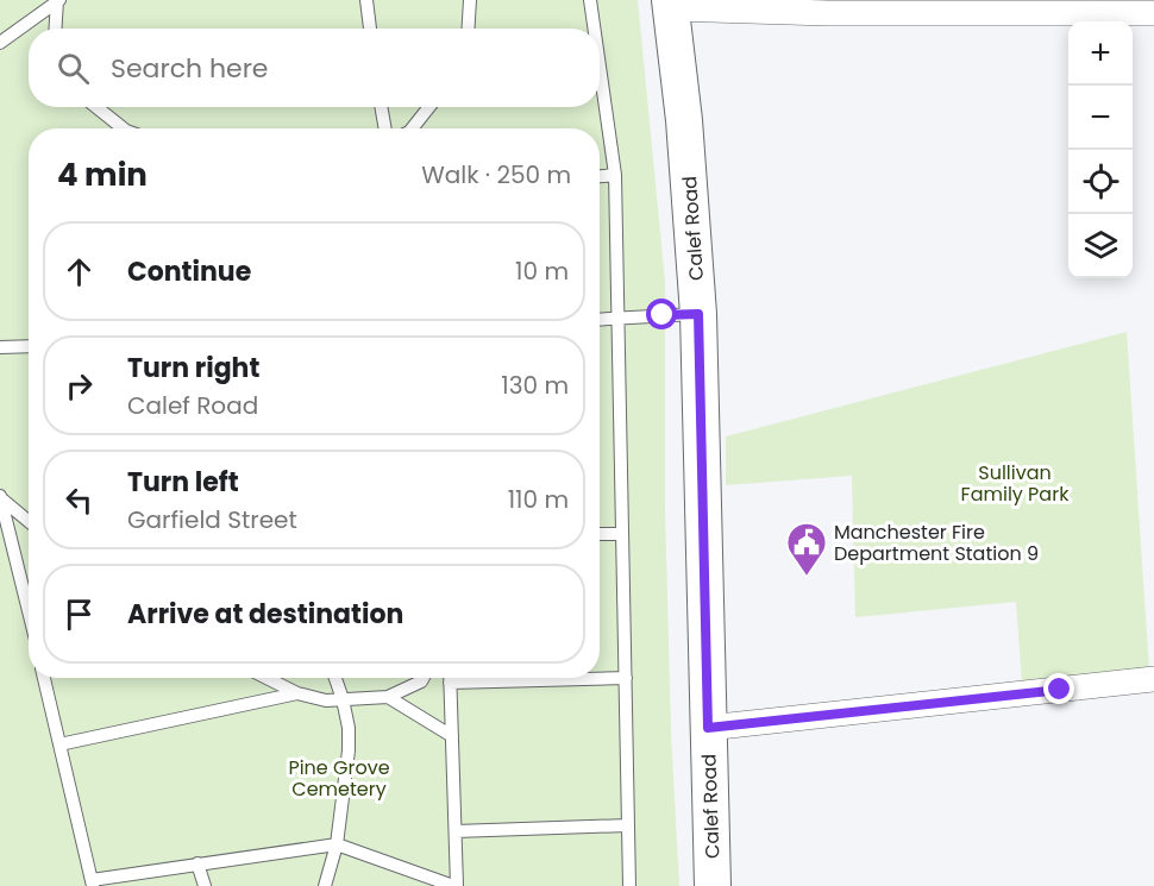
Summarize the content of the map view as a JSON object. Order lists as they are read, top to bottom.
{
  "streets": {
    "main road": ["Calef Road"]
  },
  "parks": ["Sullivan Family Park", "Pine Grove Cemetery"],
  "places": {
    "public building": ["Manchester Fire Department Station 9"]
  },
  "page": {
    "map_buttons": ["+", "−"],
    "search": "Search here",
    "heading": ["4 min", "Walk · 250 m"],
    "list": [
      ["Continue", "10 m"],
      ["Turn right", "Calef Road", "130 m"],
      ["Turn left", "Garfield Street", "110 m"],
      "Arrive at destination"
    ]
  }
}
